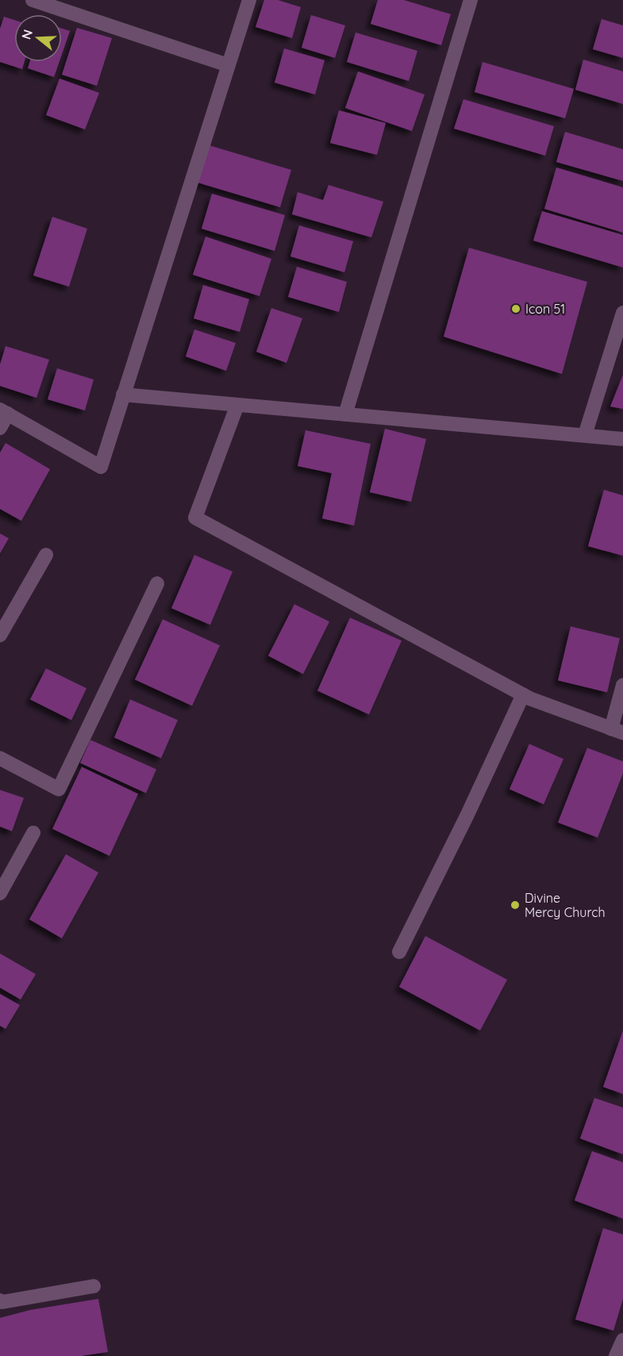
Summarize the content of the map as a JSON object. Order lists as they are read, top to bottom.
{
  "places": ["Icon 51", "Divine Mercy Church"],
  "north": "left"
}
